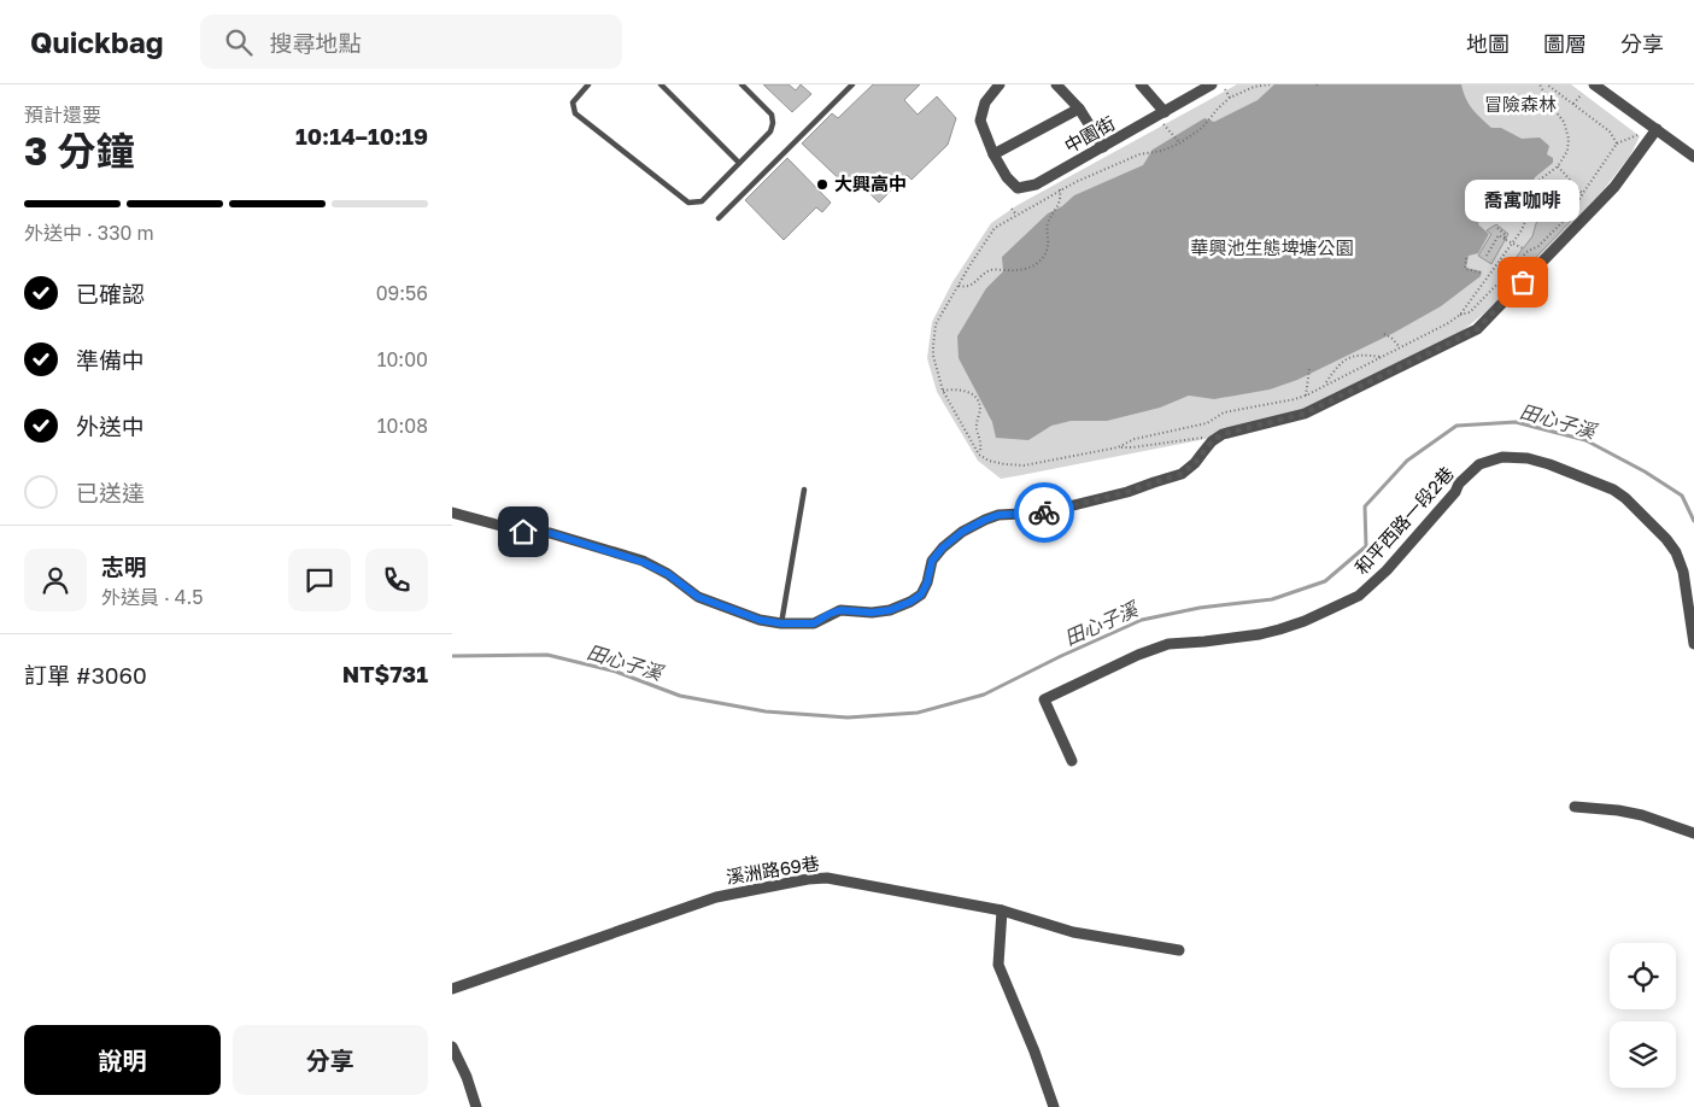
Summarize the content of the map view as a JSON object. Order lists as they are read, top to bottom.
{
  "streets": {
    "street": ["中園街", "和平西路一段2巷", "溪洲路69巷"]
  },
  "water": ["田心子溪"],
  "parks": ["冒險森林", "華興池生態埤塘公園"],
  "places": ["大興高中", "喬寓咖啡"],
  "page": {
    "header": "Quickbag",
    "search": "搜尋地點",
    "nav": ["地圖", "圖層", "分享"],
    "heading": ["3 分鐘", "預計還要", "10:14–10:19"],
    "panel": [
      "志明",
      "外送員 · 4.5",
      "訂單 #3060",
      "NT$731"
    ],
    "bubble": "喬寓咖啡",
    "bar": "外送中 · 330 m",
    "list": [
      ["已確認", "09:56"],
      ["準備中", "10:00"],
      ["外送中", "10:08"],
      "已送達"
    ],
    "buttons": ["說明", "分享"]
  }
}
